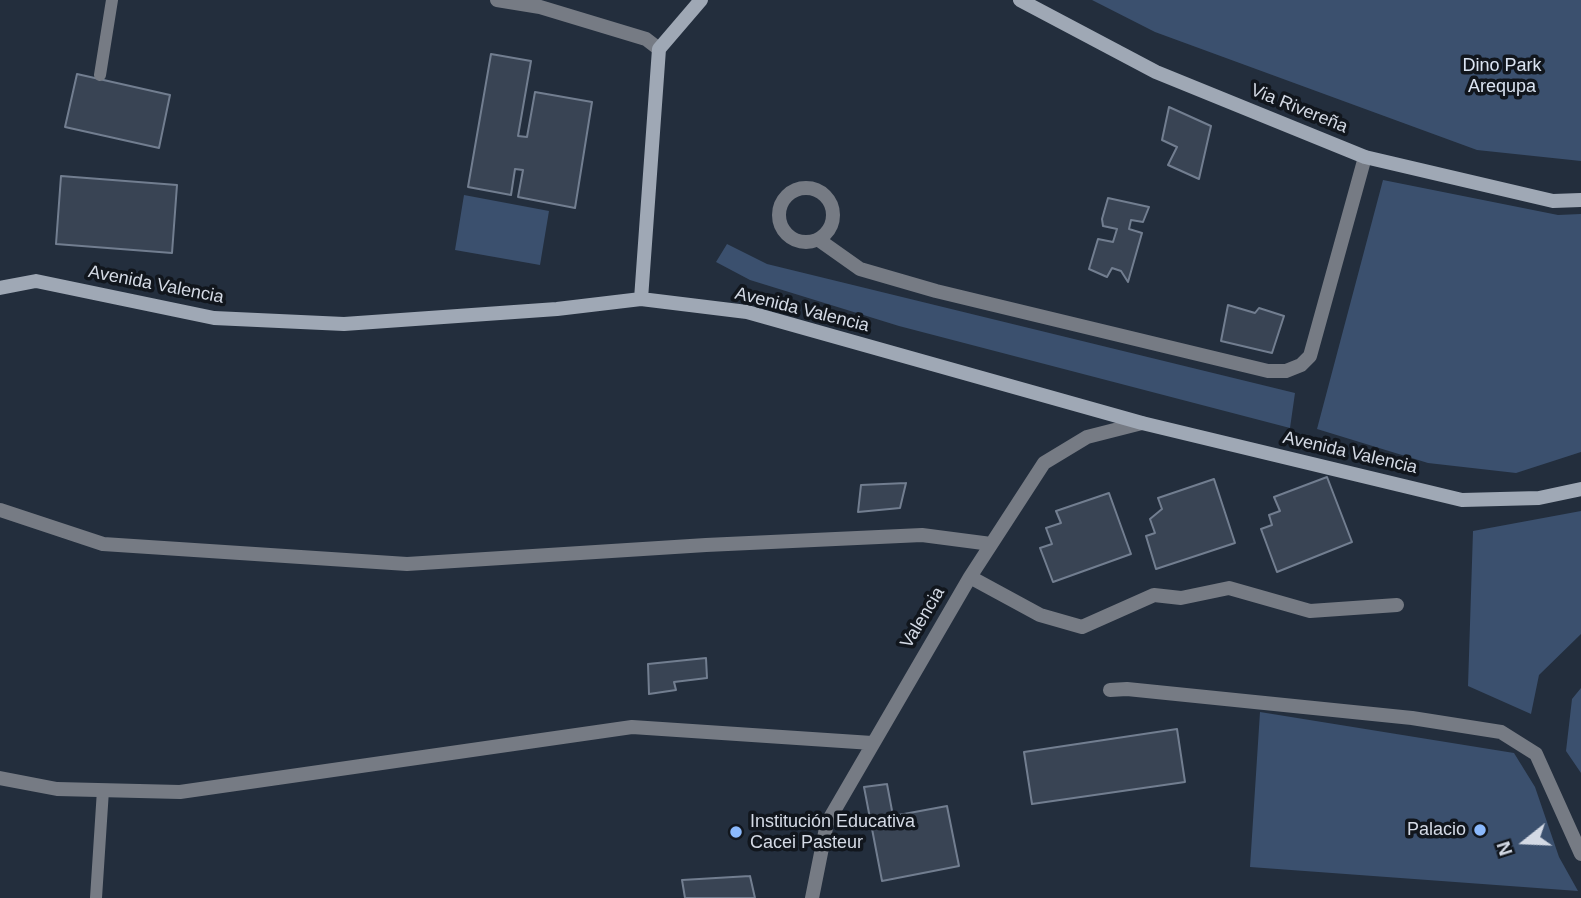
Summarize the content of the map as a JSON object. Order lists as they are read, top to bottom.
{
  "streets": {
    "street": ["Via Rivereña", "Avenida Valencia", "Valencia"]
  },
  "crossings": [
    ["Avenida Valencia", "Valencia"]
  ],
  "parks": ["Dino Park Arequpa"],
  "places": ["Palacio", "Institución Educativa Cacei Pasteur"],
  "north": "left"
}
